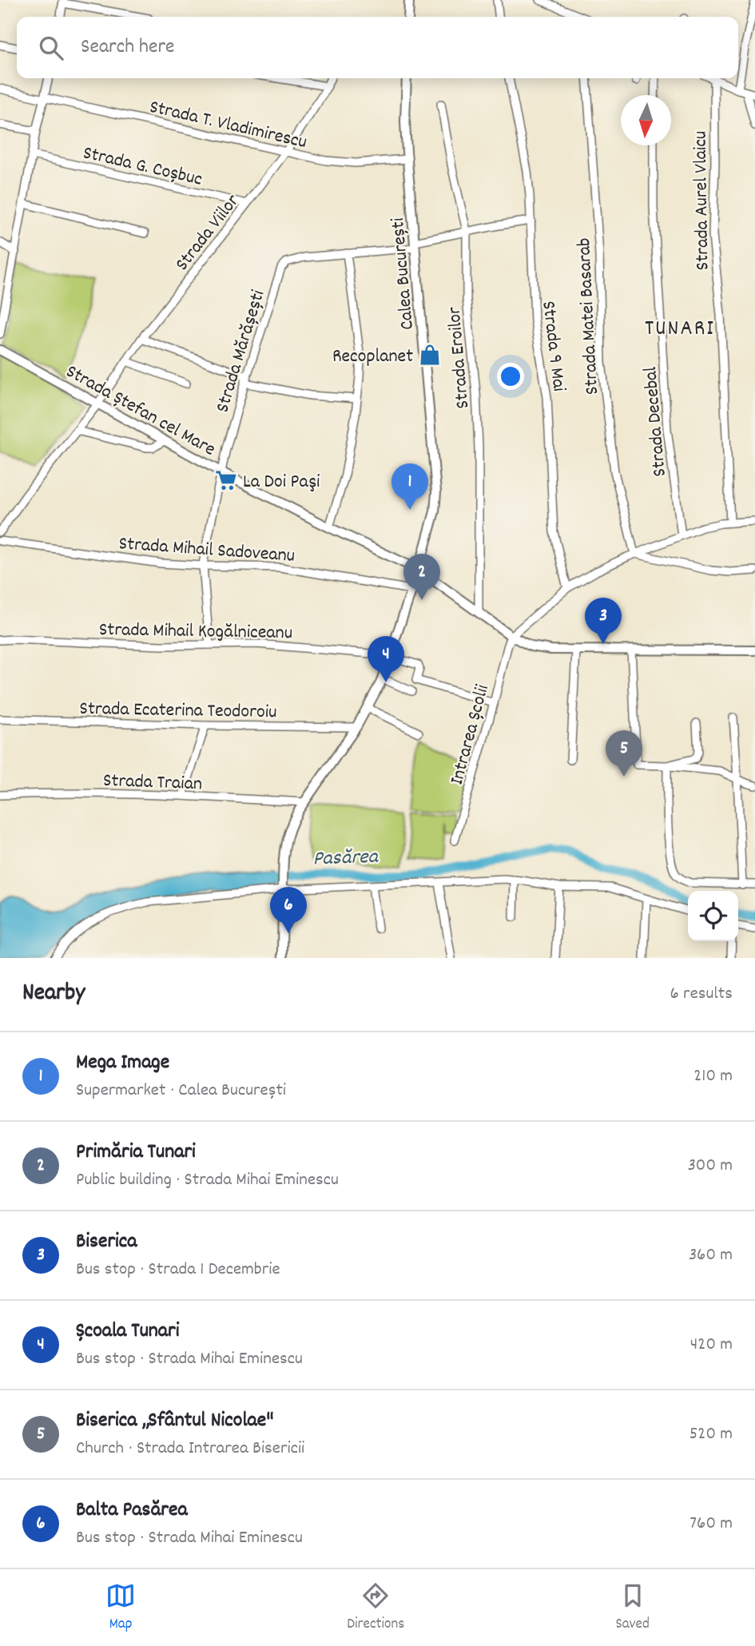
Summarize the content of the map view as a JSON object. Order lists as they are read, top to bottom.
{
  "streets": {
    "main road": ["Calea București", "Strada Ștefan cel Mare"],
    "street": [
      "Strada T. Vladimirescu",
      "Strada G. Coșbuc",
      "Strada Aurel Vlaicu",
      "Strada Viilor",
      "Strada Matei Basarab",
      "Strada 9 Mai",
      "Strada Mărășești",
      "Strada Eroilor",
      "Strada Decebal",
      "Strada Mihail Sadoveanu",
      "Strada Mihail Kogălniceanu",
      "Strada Ecaterina Teodoroiu",
      "Intrarea Școlii",
      "Strada Traian"
    ]
  },
  "crossings": [
    ["Strada T. Vladimirescu", "Strada Viilor"],
    ["Strada T. Vladimirescu", "Calea București"],
    ["Strada G. Coșbuc", "Strada Viilor"],
    ["Strada Viilor", "Strada Ștefan cel Mare"],
    ["Calea București", "Strada Mărășești"],
    ["Calea București", "Strada Ștefan cel Mare"],
    ["Calea București", "Strada Mihail Sadoveanu"],
    ["Calea București", "Strada Mihail Kogălniceanu"],
    ["Calea București", "Strada Ecaterina Teodoroiu"],
    ["Calea București", "Strada Traian"],
    ["Strada 9 Mai", "Strada Mărășești"],
    ["Strada Mărășești", "Strada Eroilor"],
    ["Strada Mărășești", "Strada Ștefan cel Mare"],
    ["Strada Mărășești", "Strada Mihail Sadoveanu"],
    ["Strada Mărășești", "Strada Mihail Kogălniceanu"],
    ["Strada Eroilor", "Strada Ștefan cel Mare"],
    ["Strada Ștefan cel Mare", "Intrarea Școlii"],
    ["Strada Mihail Kogălniceanu", "Intrarea Școlii"]
  ],
  "districts": ["TUNARI"],
  "water": ["Pasărea"],
  "places": {
    "shop": ["Recoplanet"],
    "supermarket": ["La Doi Paşi"]
  },
  "north": "bottom",
  "page": {
    "search": "Search here",
    "pins": [
      "1",
      "2",
      "3",
      "4",
      "5",
      "6"
    ],
    "heading": ["Nearby", "6 results"],
    "list": [
      {
        "mark": "1",
        "name": "Mega Image",
        "note": "Supermarket · Calea București",
        "value": "210 m"
      },
      {
        "mark": "2",
        "name": "Primăria Tunari",
        "note": "Public building · Strada Mihai Eminescu",
        "value": "300 m"
      },
      {
        "mark": "3",
        "name": "Biserica",
        "note": "Bus stop · Strada 1 Decembrie",
        "value": "360 m"
      },
      {
        "mark": "4",
        "name": "Școala Tunari",
        "note": "Bus stop · Strada Mihai Eminescu",
        "value": "420 m"
      },
      {
        "mark": "5",
        "name": "Biserica „Sfântul Nicolae\"",
        "note": "Church · Strada Intrarea Bisericii",
        "value": "520 m"
      },
      {
        "mark": "6",
        "name": "Balta Pasărea",
        "note": "Bus stop · Strada Mihai Eminescu",
        "value": "760 m"
      }
    ],
    "nav": ["Map", "Directions", "Saved"]
  }
}
